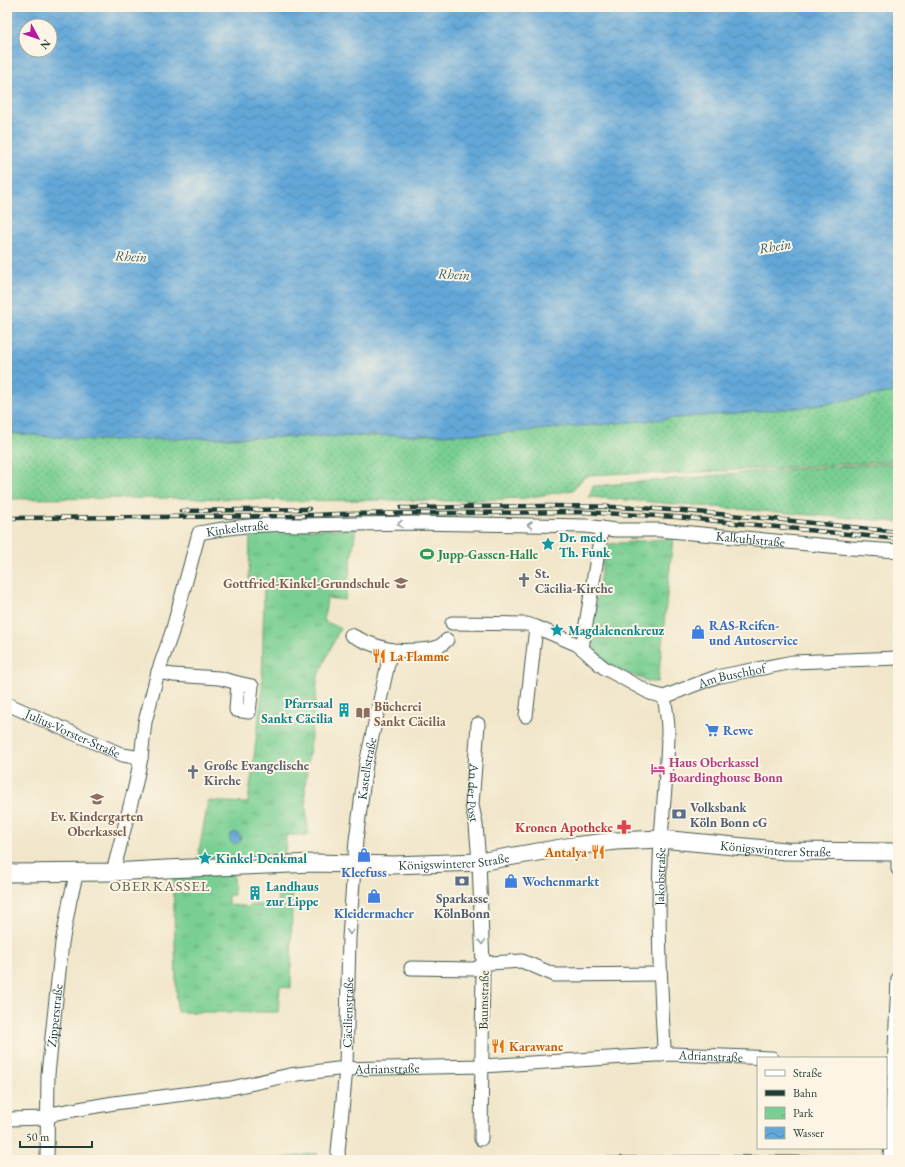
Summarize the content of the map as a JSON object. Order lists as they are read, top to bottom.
{
  "streets": {
    "main road": ["Königswinterer Straße"],
    "street": [
      "Kinkelstraße",
      "Kalkuhlstraße",
      "Am Buschhof",
      "Julius-Vorster-Straße",
      "Kastellstraße",
      "An der Post",
      "Jakobstraße",
      "Baumstraße",
      "Cäcilienstraße",
      "Zipperstraße",
      "Adrianstraße"
    ]
  },
  "crossings": [
    ["Kinkelstraße", "Kalkuhlstraße"],
    ["Kinkelstraße", "Julius-Vorster-Straße"],
    ["Kinkelstraße", "Königswinterer Straße"],
    ["Am Buschhof", "Jakobstraße"],
    ["Kastellstraße", "Königswinterer Straße"],
    ["Kastellstraße", "Cäcilienstraße"],
    ["An der Post", "Königswinterer Straße"],
    ["An der Post", "Baumstraße"],
    ["Königswinterer Straße", "Jakobstraße"],
    ["Königswinterer Straße", "Baumstraße"],
    ["Königswinterer Straße", "Cäcilienstraße"],
    ["Königswinterer Straße", "Zipperstraße"],
    ["Jakobstraße", "Adrianstraße"],
    ["Baumstraße", "Adrianstraße"],
    ["Cäcilienstraße", "Adrianstraße"],
    ["Zipperstraße", "Adrianstraße"]
  ],
  "one_way": ["Baumstraße", "Cäcilienstraße"],
  "districts": ["OBERKASSEL"],
  "water": ["Rhein"],
  "places": {
    "place": ["Dr. med. Th. Funk", "Magdalenenkreuz", "Kinkel-Denkmal"],
    "sports": ["Jupp-Gassen-Halle"],
    "church": ["St. Cäcilia-Kirche", "Große Evangelische Kirche"],
    "school or university": ["Gottfried-Kinkel-Grundschule", "Ev. Kindergarten Oberkassel"],
    "shop": [
      "RAS-Reifen- und Autoservice",
      "Kleefuss",
      "Wochenmarkt",
      "Kleidermacher"
    ],
    "restaurant": ["La Flamme", "Antalya", "Karawane"],
    "building": ["Pfarrsaal Sankt Cäcilia", "Landhaus zur Lippe"],
    "library": ["Bücherei Sankt Cäcilia"],
    "supermarket": ["Rewe"],
    "hotel": ["Haus Oberkassel Boardinghouse Bonn"],
    "bank": ["Volksbank Köln Bonn eG", "Sparkasse KölnBonn"],
    "pharmacy": ["Kronen Apotheke"]
  },
  "legend": [
    "Straße",
    "Bahn",
    "Park",
    "Wasser"
  ],
  "scale_bar": "50 m",
  "north": "bottom right"
}
